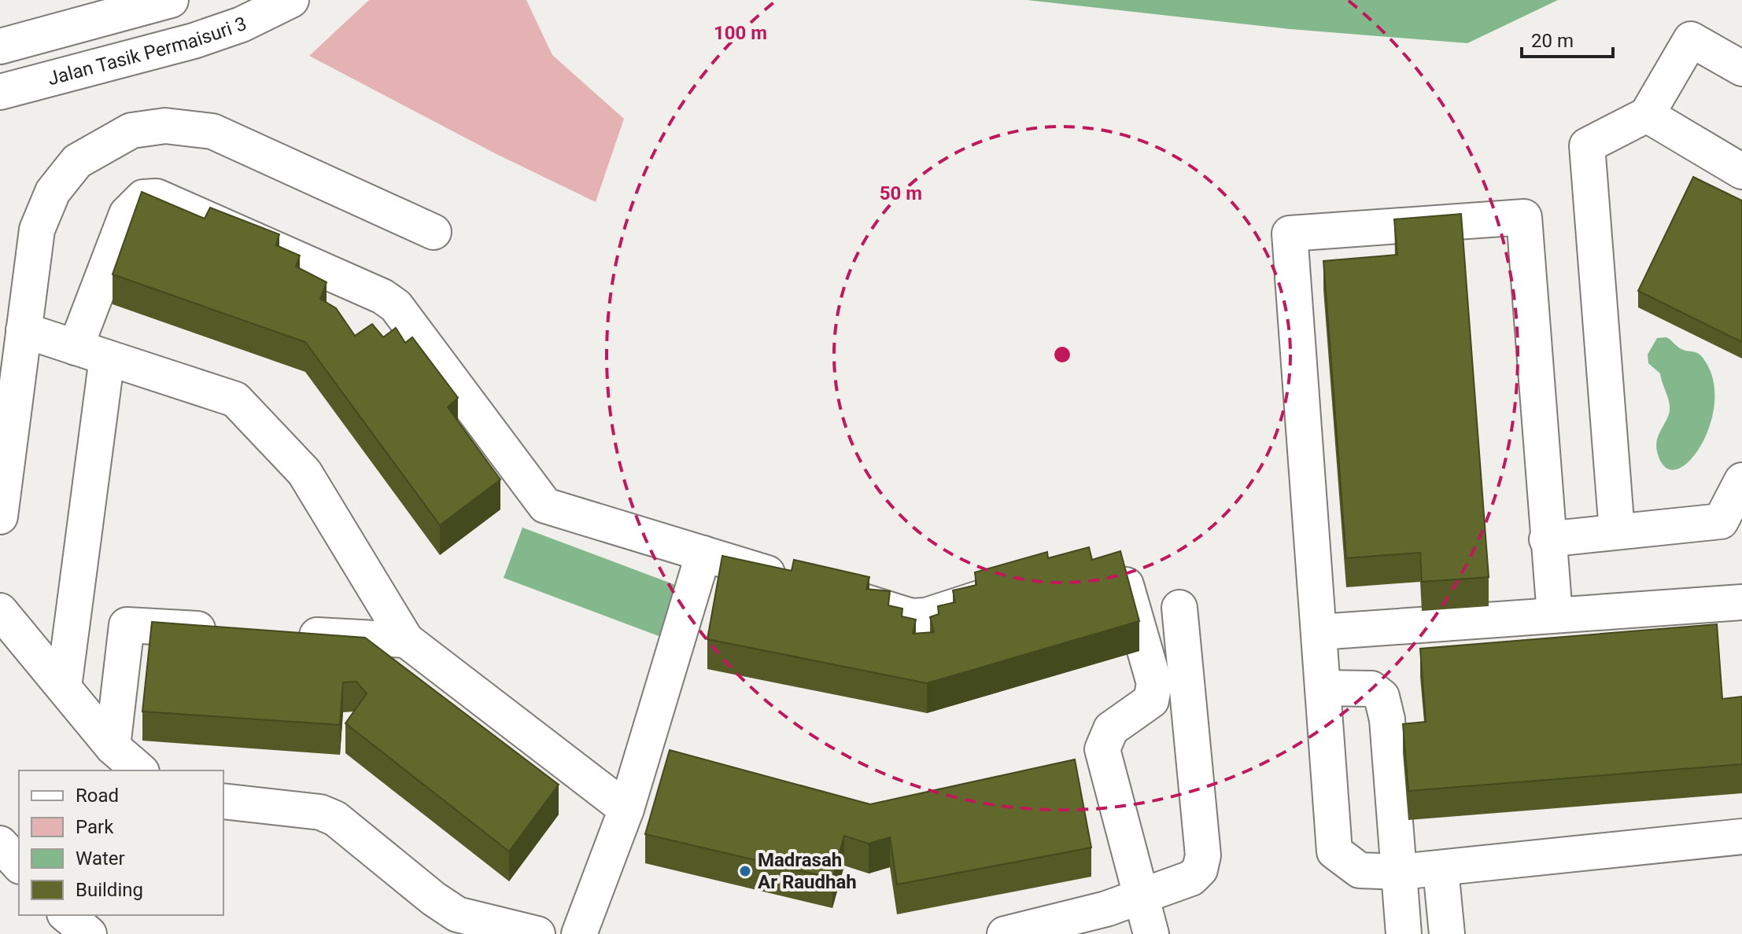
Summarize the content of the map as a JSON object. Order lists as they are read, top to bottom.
{
  "streets": {
    "street": ["Jalan Tasik Permaisuri 3"]
  },
  "places": ["Madrasah Ar Raudhah"],
  "legend": [
    "Road",
    "Park",
    "Water",
    "Building"
  ],
  "scale_bar": "20 m",
  "rings": ["100 m", "50 m"]
}
